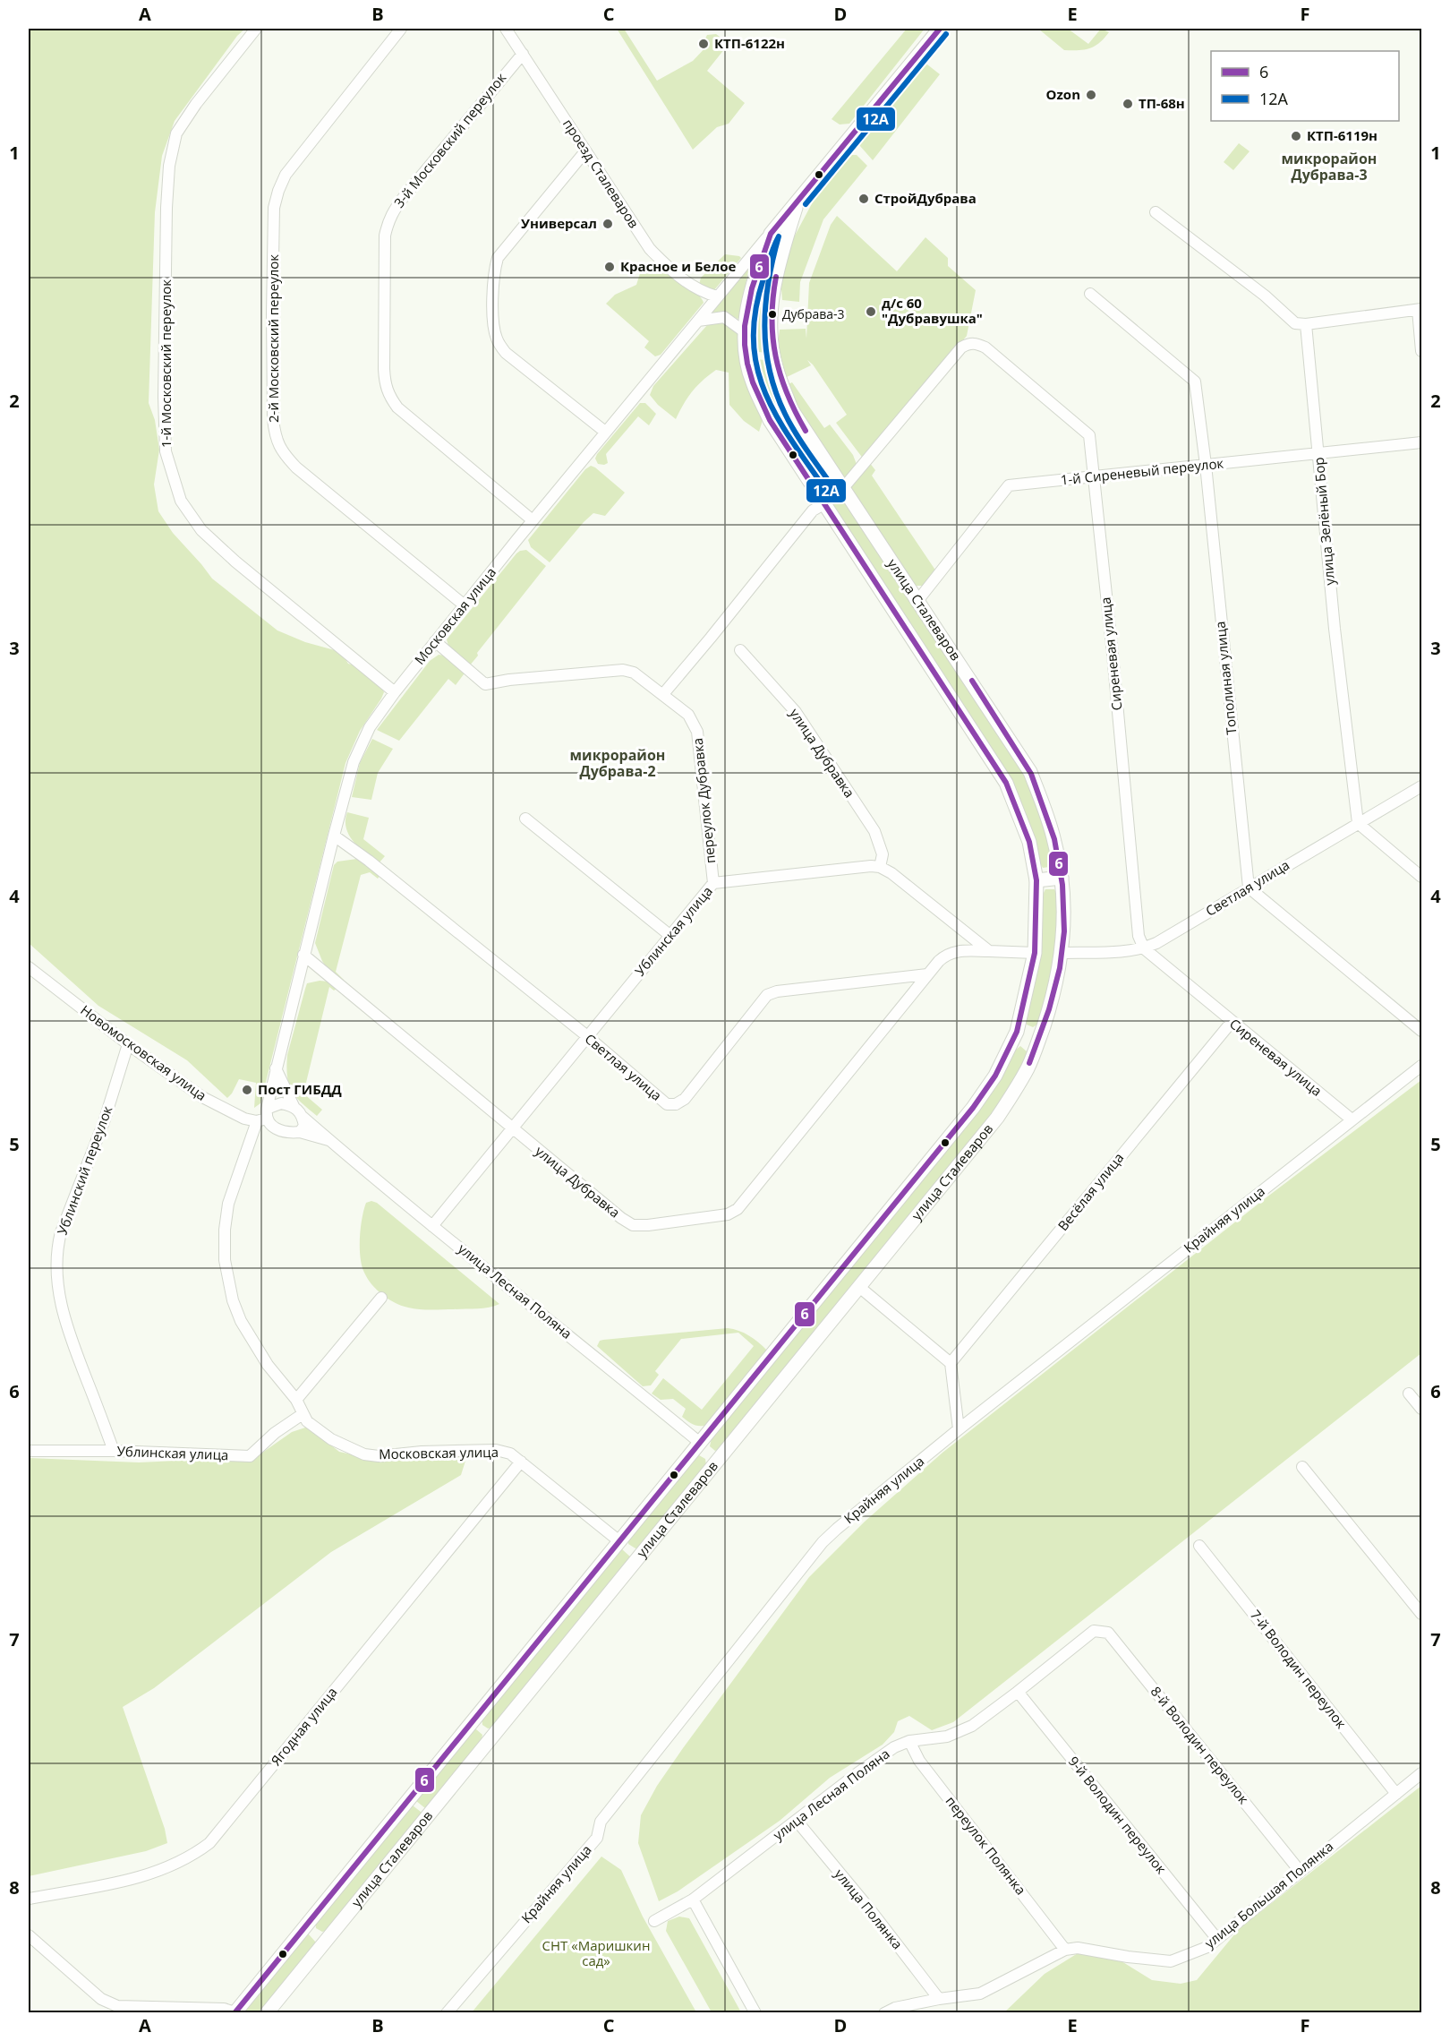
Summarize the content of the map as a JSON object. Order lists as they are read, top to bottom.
{
  "streets": {
    "main road": ["улица Сталеваров"],
    "street": [
      "3-й Московский переулок",
      "проезд Сталеваров",
      "2-й Московский переулок",
      "1-й Московский переулок",
      "1-й Сиреневый переулок",
      "улица Зелёный Бор",
      "Московская улица",
      "Сиреневая улица",
      "Тополиная улица",
      "улица Дубравка",
      "переулок Дубравка",
      "Светлая улица",
      "Ублинская улица",
      "Новомосковская улица",
      "Ублинский переулок",
      "Весёлая улица",
      "Крайняя улица",
      "улица Лесная Поляна",
      "7-й Володин переулок",
      "Ягодная улица",
      "8-й Володин переулок",
      "9-й Володин переулок",
      "переулок Полянка",
      "улица Большая Полянка",
      "улица Полянка"
    ]
  },
  "crossings": [
    ["3-й Московский переулок", "проезд Сталеваров"],
    ["3-й Московский переулок", "Московская улица"],
    ["проезд Сталеваров", "Московская улица"],
    ["2-й Московский переулок", "Московская улица"],
    ["1-й Московский переулок", "Московская улица"],
    ["1-й Сиреневый переулок", "улица Зелёный Бор"],
    ["1-й Сиреневый переулок", "улица Сталеваров"],
    ["1-й Сиреневый переулок", "Сиреневая улица"],
    ["1-й Сиреневый переулок", "Тополиная улица"],
    ["улица Зелёный Бор", "Светлая улица"],
    ["улица Сталеваров", "Московская улица"],
    ["улица Сталеваров", "Сиреневая улица"],
    ["улица Сталеваров", "Светлая улица"],
    ["улица Сталеваров", "улица Лесная Поляна"],
    ["Московская улица", "улица Дубравка"],
    ["Московская улица", "переулок Дубравка"],
    ["Московская улица", "Светлая улица"],
    ["Московская улица", "Ублинская улица"],
    ["Московская улица", "Новомосковская улица"],
    ["Московская улица", "Ягодная улица"],
    ["Сиреневая улица", "Светлая улица"],
    ["Сиреневая улица", "Весёлая улица"],
    ["Сиреневая улица", "Крайняя улица"],
    ["Тополиная улица", "Светлая улица"],
    ["улица Дубравка", "Светлая улица"],
    ["улица Дубравка", "Ублинская улица"],
    ["переулок Дубравка", "Ублинская улица"],
    ["Светлая улица", "Ублинская улица"],
    ["Ублинская улица", "Ублинский переулок"],
    ["Ублинская улица", "улица Лесная Поляна"],
    ["Новомосковская улица", "Ублинский переулок"],
    ["Новомосковская улица", "улица Лесная Поляна"],
    ["улица Лесная Поляна", "8-й Володин переулок"],
    ["улица Лесная Поляна", "9-й Володин переулок"],
    ["улица Лесная Поляна", "переулок Полянка"],
    ["улица Лесная Поляна", "улица Полянка"],
    ["7-й Володин переулок", "улица Большая Полянка"],
    ["8-й Володин переулок", "улица Большая Полянка"],
    ["9-й Володин переулок", "улица Большая Полянка"],
    ["переулок Полянка", "улица Большая Полянка"],
    ["улица Большая Полянка", "улица Полянка"]
  ],
  "districts": ["микрорайон Дубрава-3", "микрорайон Дубрава-2"],
  "parks": ["СНТ «Маришкин сад»"],
  "places": [
    "КТП-6122н",
    "Ozon",
    "ТП-68н",
    "КТП-6119н",
    "СтройДубрава",
    "Универсал",
    "Красное и Белое",
    "д/с 60 \"Дубравушка\"",
    "Дубрава-3",
    "Пост ГИБДД"
  ],
  "lines": ["transit line 6", "transit line 12А"],
  "legend": ["6", "12А"],
  "grid": {
    "columns": [
      "A",
      "B",
      "C",
      "D",
      "E",
      "F"
    ],
    "rows": [
      "1",
      "2",
      "3",
      "4",
      "5",
      "6",
      "7",
      "8"
    ]
  }
}
